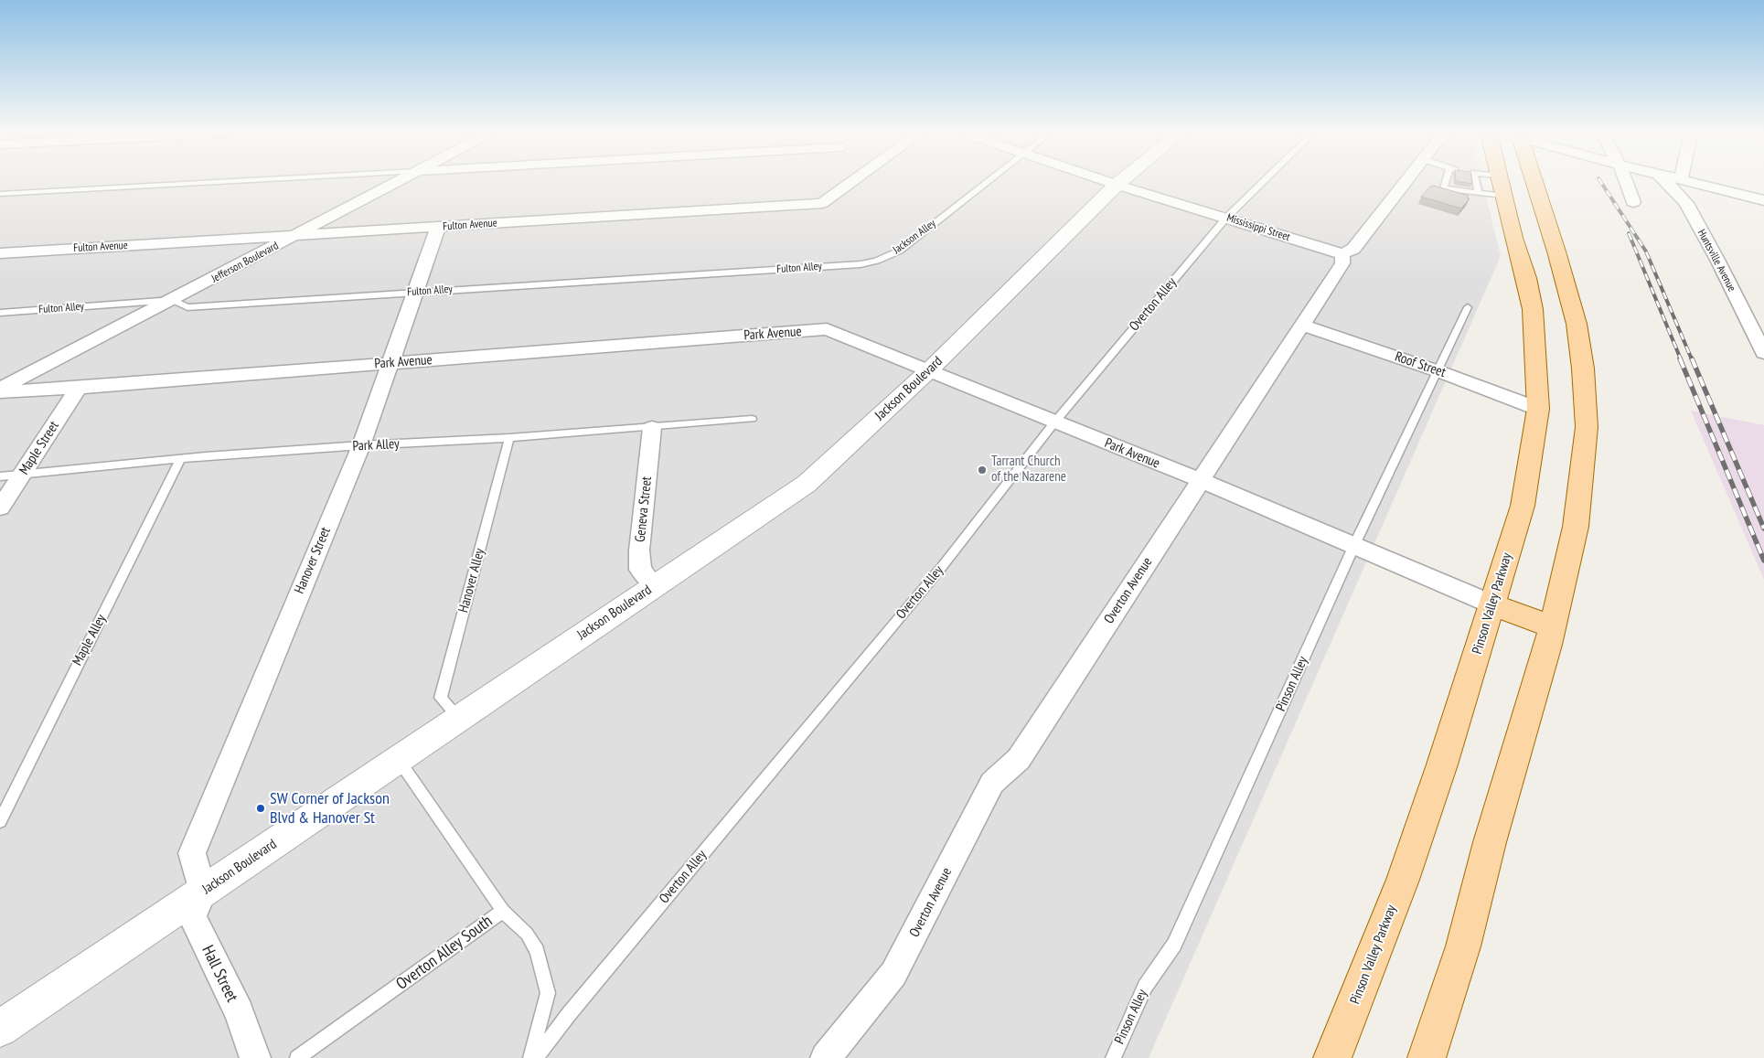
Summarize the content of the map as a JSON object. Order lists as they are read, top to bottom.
{
  "streets": {
    "main road": ["Pinson Valley Parkway"],
    "street": [
      "Fulton Avenue",
      "Mississippi Street",
      "Huntsville Avenue",
      "Jefferson Boulevard",
      "Park Avenue",
      "Roof Street",
      "Jackson Boulevard",
      "Maple Street",
      "Geneva Street",
      "Hanover Street",
      "Overton Avenue",
      "Hall Street"
    ],
    "lane": [
      "Jackson Alley",
      "Fulton Alley",
      "Overton Alley",
      "Park Alley",
      "Hanover Alley",
      "Maple Alley",
      "Pinson Alley",
      "Overton Alley South"
    ]
  },
  "crossings": [
    ["Fulton Avenue", "Jefferson Boulevard"],
    ["Fulton Avenue", "Hanover Street"],
    ["Mississippi Street", "Overton Alley"],
    ["Mississippi Street", "Jackson Boulevard"],
    ["Mississippi Street", "Overton Avenue"],
    ["Jackson Alley", "Fulton Alley"],
    ["Jefferson Boulevard", "Fulton Alley"],
    ["Jefferson Boulevard", "Park Avenue"],
    ["Fulton Alley", "Hanover Street"],
    ["Overton Alley", "Park Avenue"],
    ["Park Avenue", "Jackson Boulevard"],
    ["Park Avenue", "Maple Street"],
    ["Park Avenue", "Hanover Street"],
    ["Park Avenue", "Overton Avenue"],
    ["Park Avenue", "Pinson Valley Parkway"],
    ["Park Avenue", "Pinson Alley"],
    ["Roof Street", "Overton Avenue"],
    ["Roof Street", "Pinson Valley Parkway"],
    ["Roof Street", "Pinson Alley"],
    ["Jackson Boulevard", "Geneva Street"],
    ["Jackson Boulevard", "Hanover Street"],
    ["Jackson Boulevard", "Hanover Alley"],
    ["Jackson Boulevard", "Hall Street"],
    ["Park Alley", "Maple Street"],
    ["Park Alley", "Geneva Street"],
    ["Park Alley", "Hanover Street"],
    ["Park Alley", "Hanover Alley"],
    ["Park Alley", "Maple Alley"],
    ["Hanover Street", "Hall Street"]
  ],
  "places": ["Tarrant Church of the Nazarene", "SW Corner of Jackson Blvd & Hanover St"]
}
